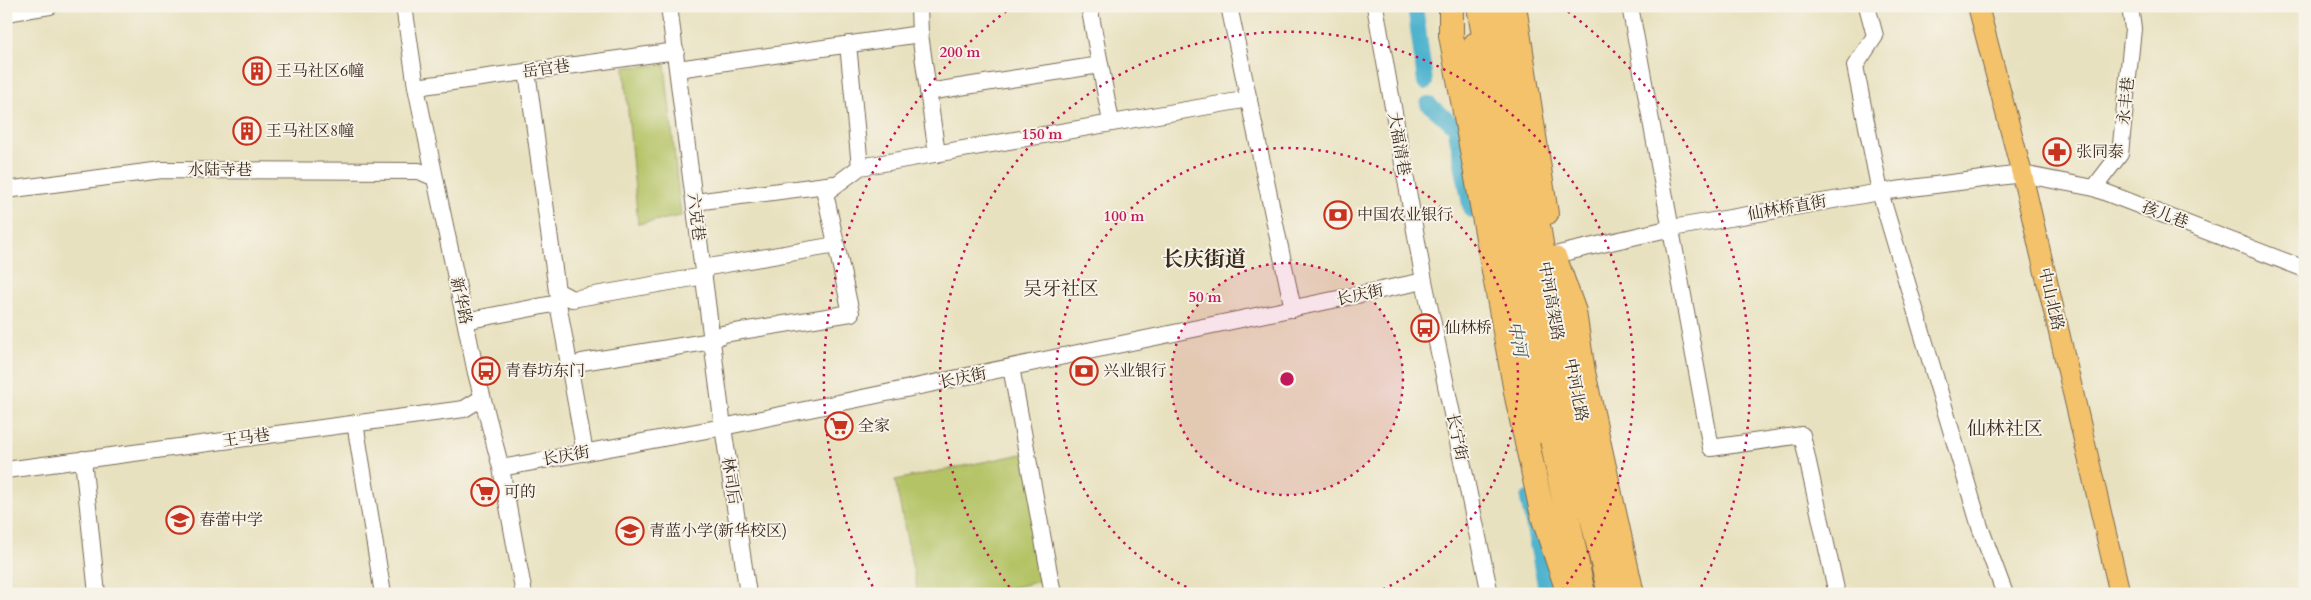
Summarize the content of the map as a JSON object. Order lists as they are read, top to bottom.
{
  "streets": {
    "highway": ["中河高架路"],
    "main road": ["中山北路", "中河北路"],
    "street": [
      "岳官巷",
      "永丰巷",
      "大福清巷",
      "水陆寺巷",
      "仙林桥直街",
      "孩儿巷",
      "六克巷",
      "长庆街",
      "新华路",
      "长宁街",
      "王马巷",
      "林司后"
    ]
  },
  "crossings": [
    ["岳官巷", "六克巷"],
    ["岳官巷", "新华路"],
    ["永丰巷", "孩儿巷"],
    ["大福清巷", "长庆街"],
    ["大福清巷", "长宁街"],
    ["水陆寺巷", "新华路"],
    ["仙林桥直街", "孩儿巷"],
    ["仙林桥直街", "中山北路"],
    ["仙林桥直街", "中河北路"],
    ["孩儿巷", "中山北路"],
    ["六克巷", "长庆街"],
    ["六克巷", "林司后"],
    ["长庆街", "新华路"],
    ["长庆街", "长宁街"],
    ["长庆街", "林司后"],
    ["新华路", "王马巷"]
  ],
  "districts": ["长庆街道", "吴牙社区", "仙林社区"],
  "water": ["中河"],
  "places": {
    "building": ["王马社区6幢", "王马社区8幢"],
    "pharmacy": ["张同泰"],
    "bank": ["中国农业银行", "兴业银行"],
    "bus stop": ["仙林桥", "青春坊东门"],
    "supermarket": ["全家", "可的"],
    "school or university": ["春蕾中学", "青蓝小学(新华校区)"]
  },
  "rings": [
    "200 m",
    "150 m",
    "100 m",
    "50 m"
  ]
}
